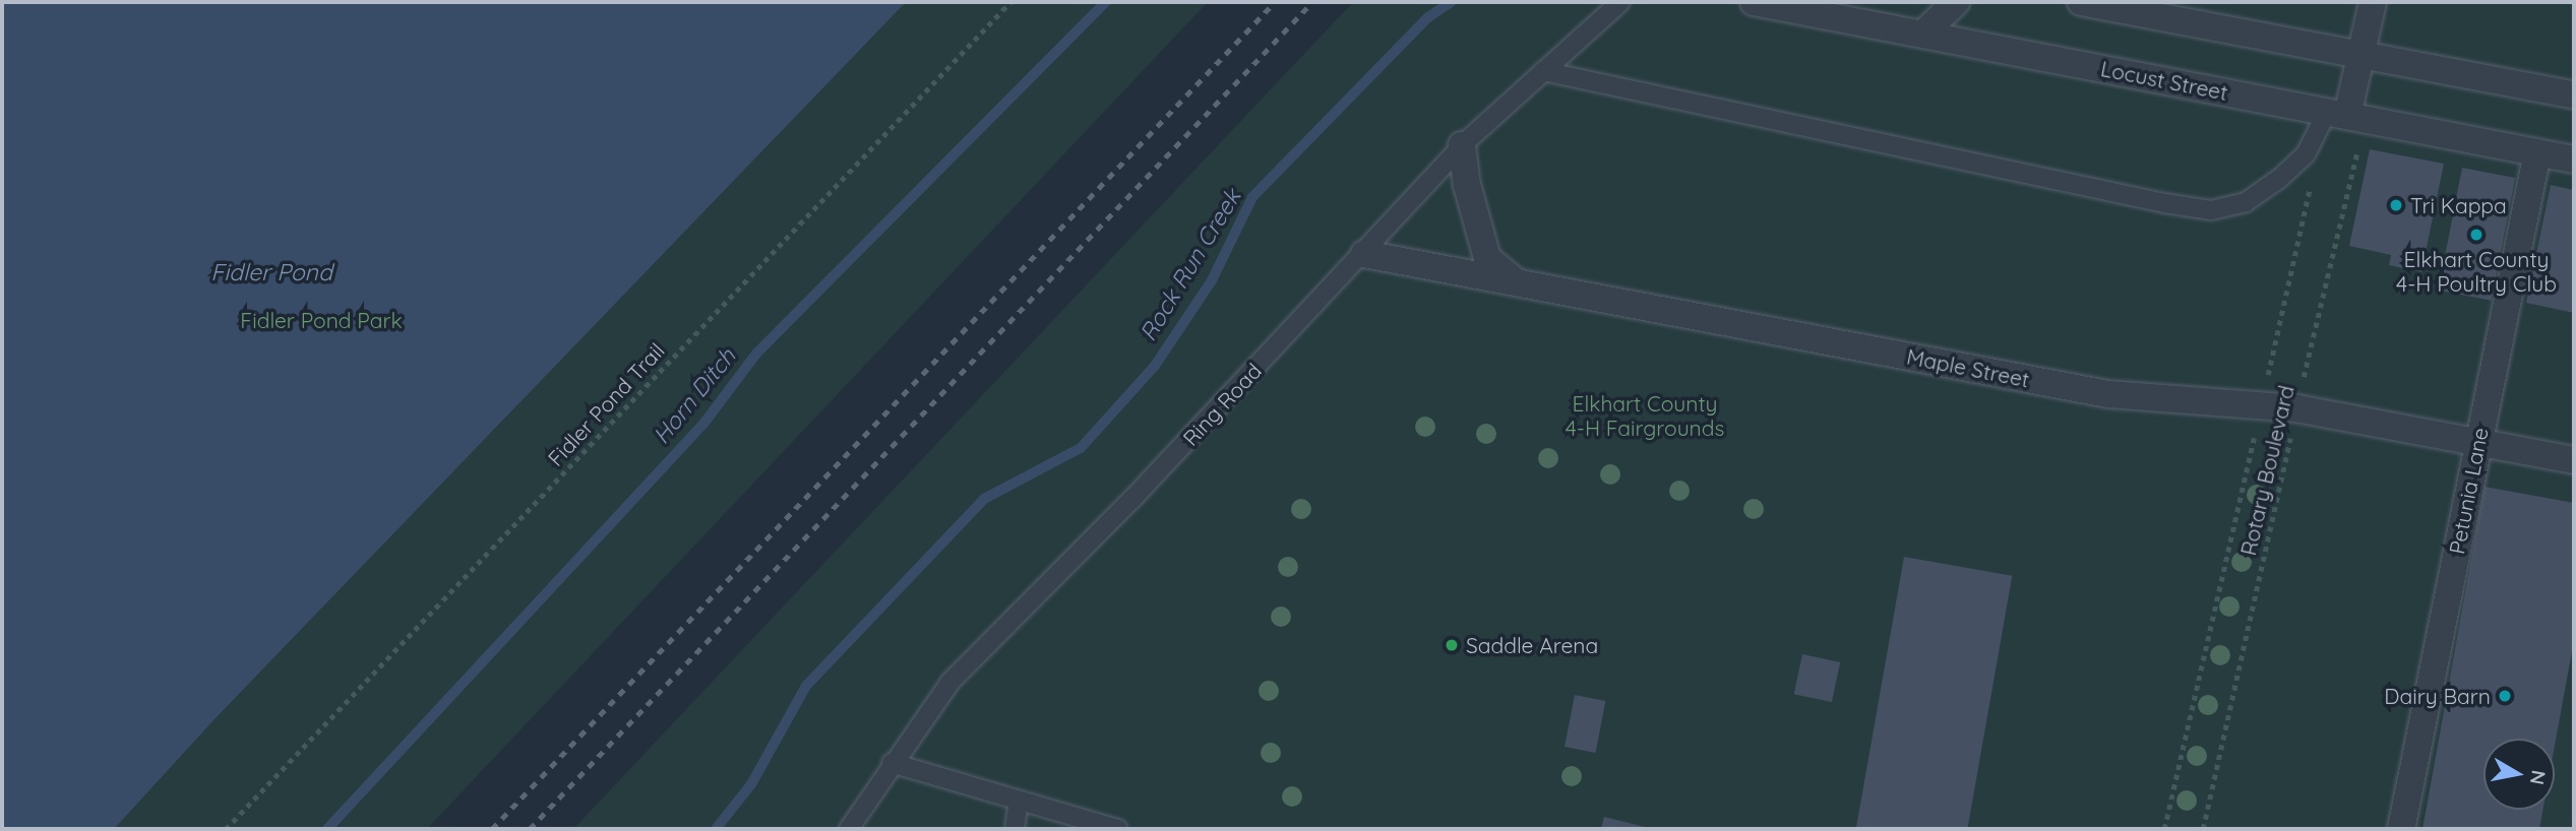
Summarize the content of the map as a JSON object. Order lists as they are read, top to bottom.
{
  "streets": {
    "street": ["Locust Street", "Maple Street", "Petunia Lane"],
    "lane": ["Ring Road"],
    "path": ["Fidler Pond Trail", "Rotary Boulevard"]
  },
  "crossings": [
    ["Locust Street", "Rotary Boulevard"],
    ["Locust Street", "Petunia Lane"],
    ["Maple Street", "Ring Road"],
    ["Maple Street", "Rotary Boulevard"],
    ["Maple Street", "Petunia Lane"]
  ],
  "water": ["Rock Run Creek", "Fidler Pond", "Horn Ditch"],
  "parks": ["Fidler Pond Park", "Elkhart County 4-H Fairgrounds"],
  "places": [
    "Tri Kappa",
    "Elkhart County 4-H Poultry Club",
    "Saddle Arena",
    "Dairy Barn"
  ],
  "north": "right"
}
